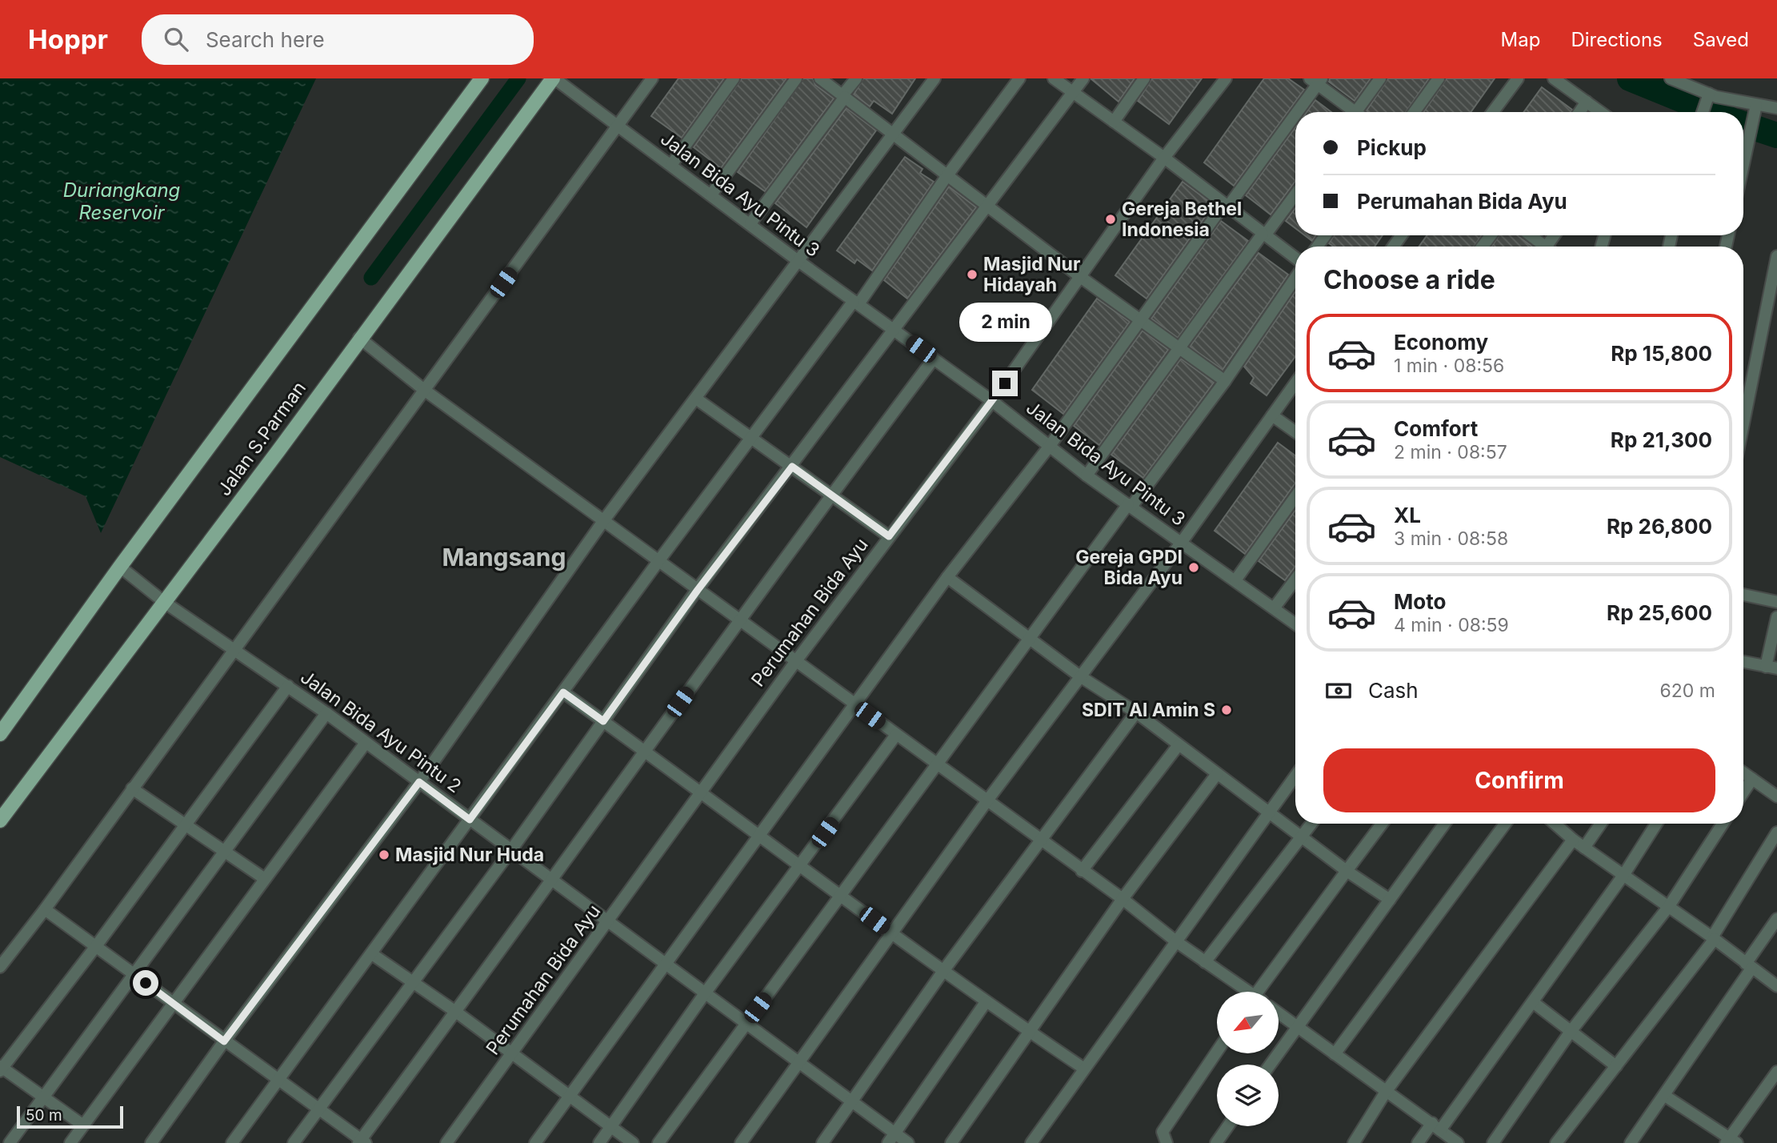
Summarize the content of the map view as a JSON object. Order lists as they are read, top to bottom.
{
  "streets": {
    "main road": ["Jalan S.Parman"],
    "street": ["Jalan Bida Ayu Pintu 3", "Perumahan Bida Ayu", "Jalan Bida Ayu Pintu 2"]
  },
  "crossings": [
    ["Jalan Bida Ayu Pintu 3", "Jalan S.Parman"],
    ["Jalan Bida Ayu Pintu 3", "Perumahan Bida Ayu"],
    ["Jalan S.Parman", "Jalan Bida Ayu Pintu 2"],
    ["Perumahan Bida Ayu", "Jalan Bida Ayu Pintu 2"]
  ],
  "districts": ["Mangsang"],
  "water": ["Duriangkang Reservoir"],
  "places": [
    "Gereja Bethel Indonesia",
    "Masjid Nur Hidayah",
    "Gereja GPDI Bida Ayu",
    "SDIT Al Amin S",
    "Masjid Nur Huda"
  ],
  "scale_bar": "50 m",
  "north": "bottom left",
  "page": {
    "header": "Hoppr",
    "search": "Search here",
    "nav": ["Map", "Directions", "Saved"],
    "banner": ["Pickup", "Perumahan Bida Ayu"],
    "heading": "Choose a ride",
    "bubble": "2 min",
    "list": [
      {
        "name": "Economy",
        "note": "1 min · 08:56",
        "value": "Rp 15,800"
      },
      {
        "name": "Comfort",
        "note": "2 min · 08:57",
        "value": "Rp 21,300"
      },
      {
        "name": "XL",
        "note": "3 min · 08:58",
        "value": "Rp 26,800"
      },
      {
        "name": "Moto",
        "note": "4 min · 08:59",
        "value": "Rp 25,600"
      }
    ],
    "pay": ["Cash", "620 m"],
    "buttons": "Confirm",
    "scale": "50 m"
  }
}
